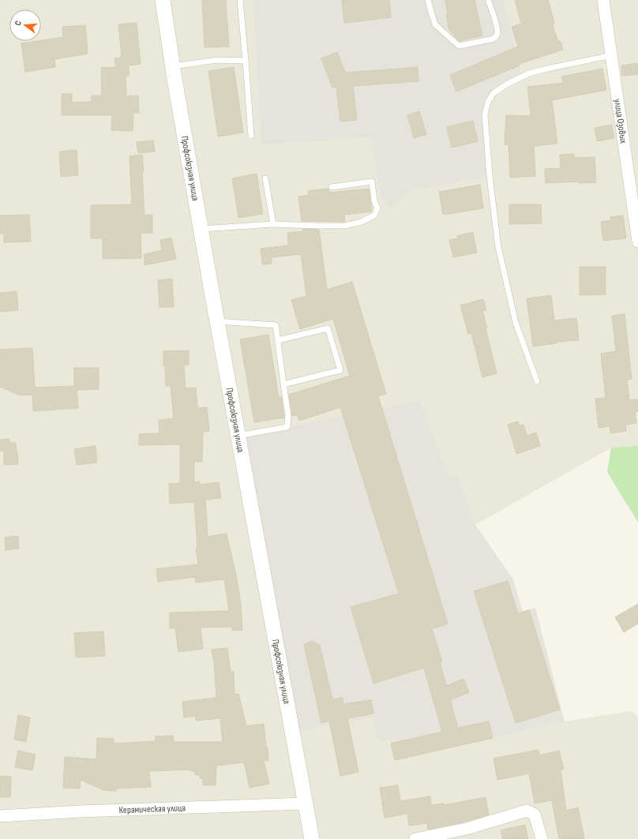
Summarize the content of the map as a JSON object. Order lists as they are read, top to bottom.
{
  "streets": {
    "street": ["улица Озовых", "Профсоюзная улица", "Керамическая улица"]
  },
  "crossings": [
    ["Профсоюзная улица", "Керамическая улица"]
  ],
  "north": "left"
}
